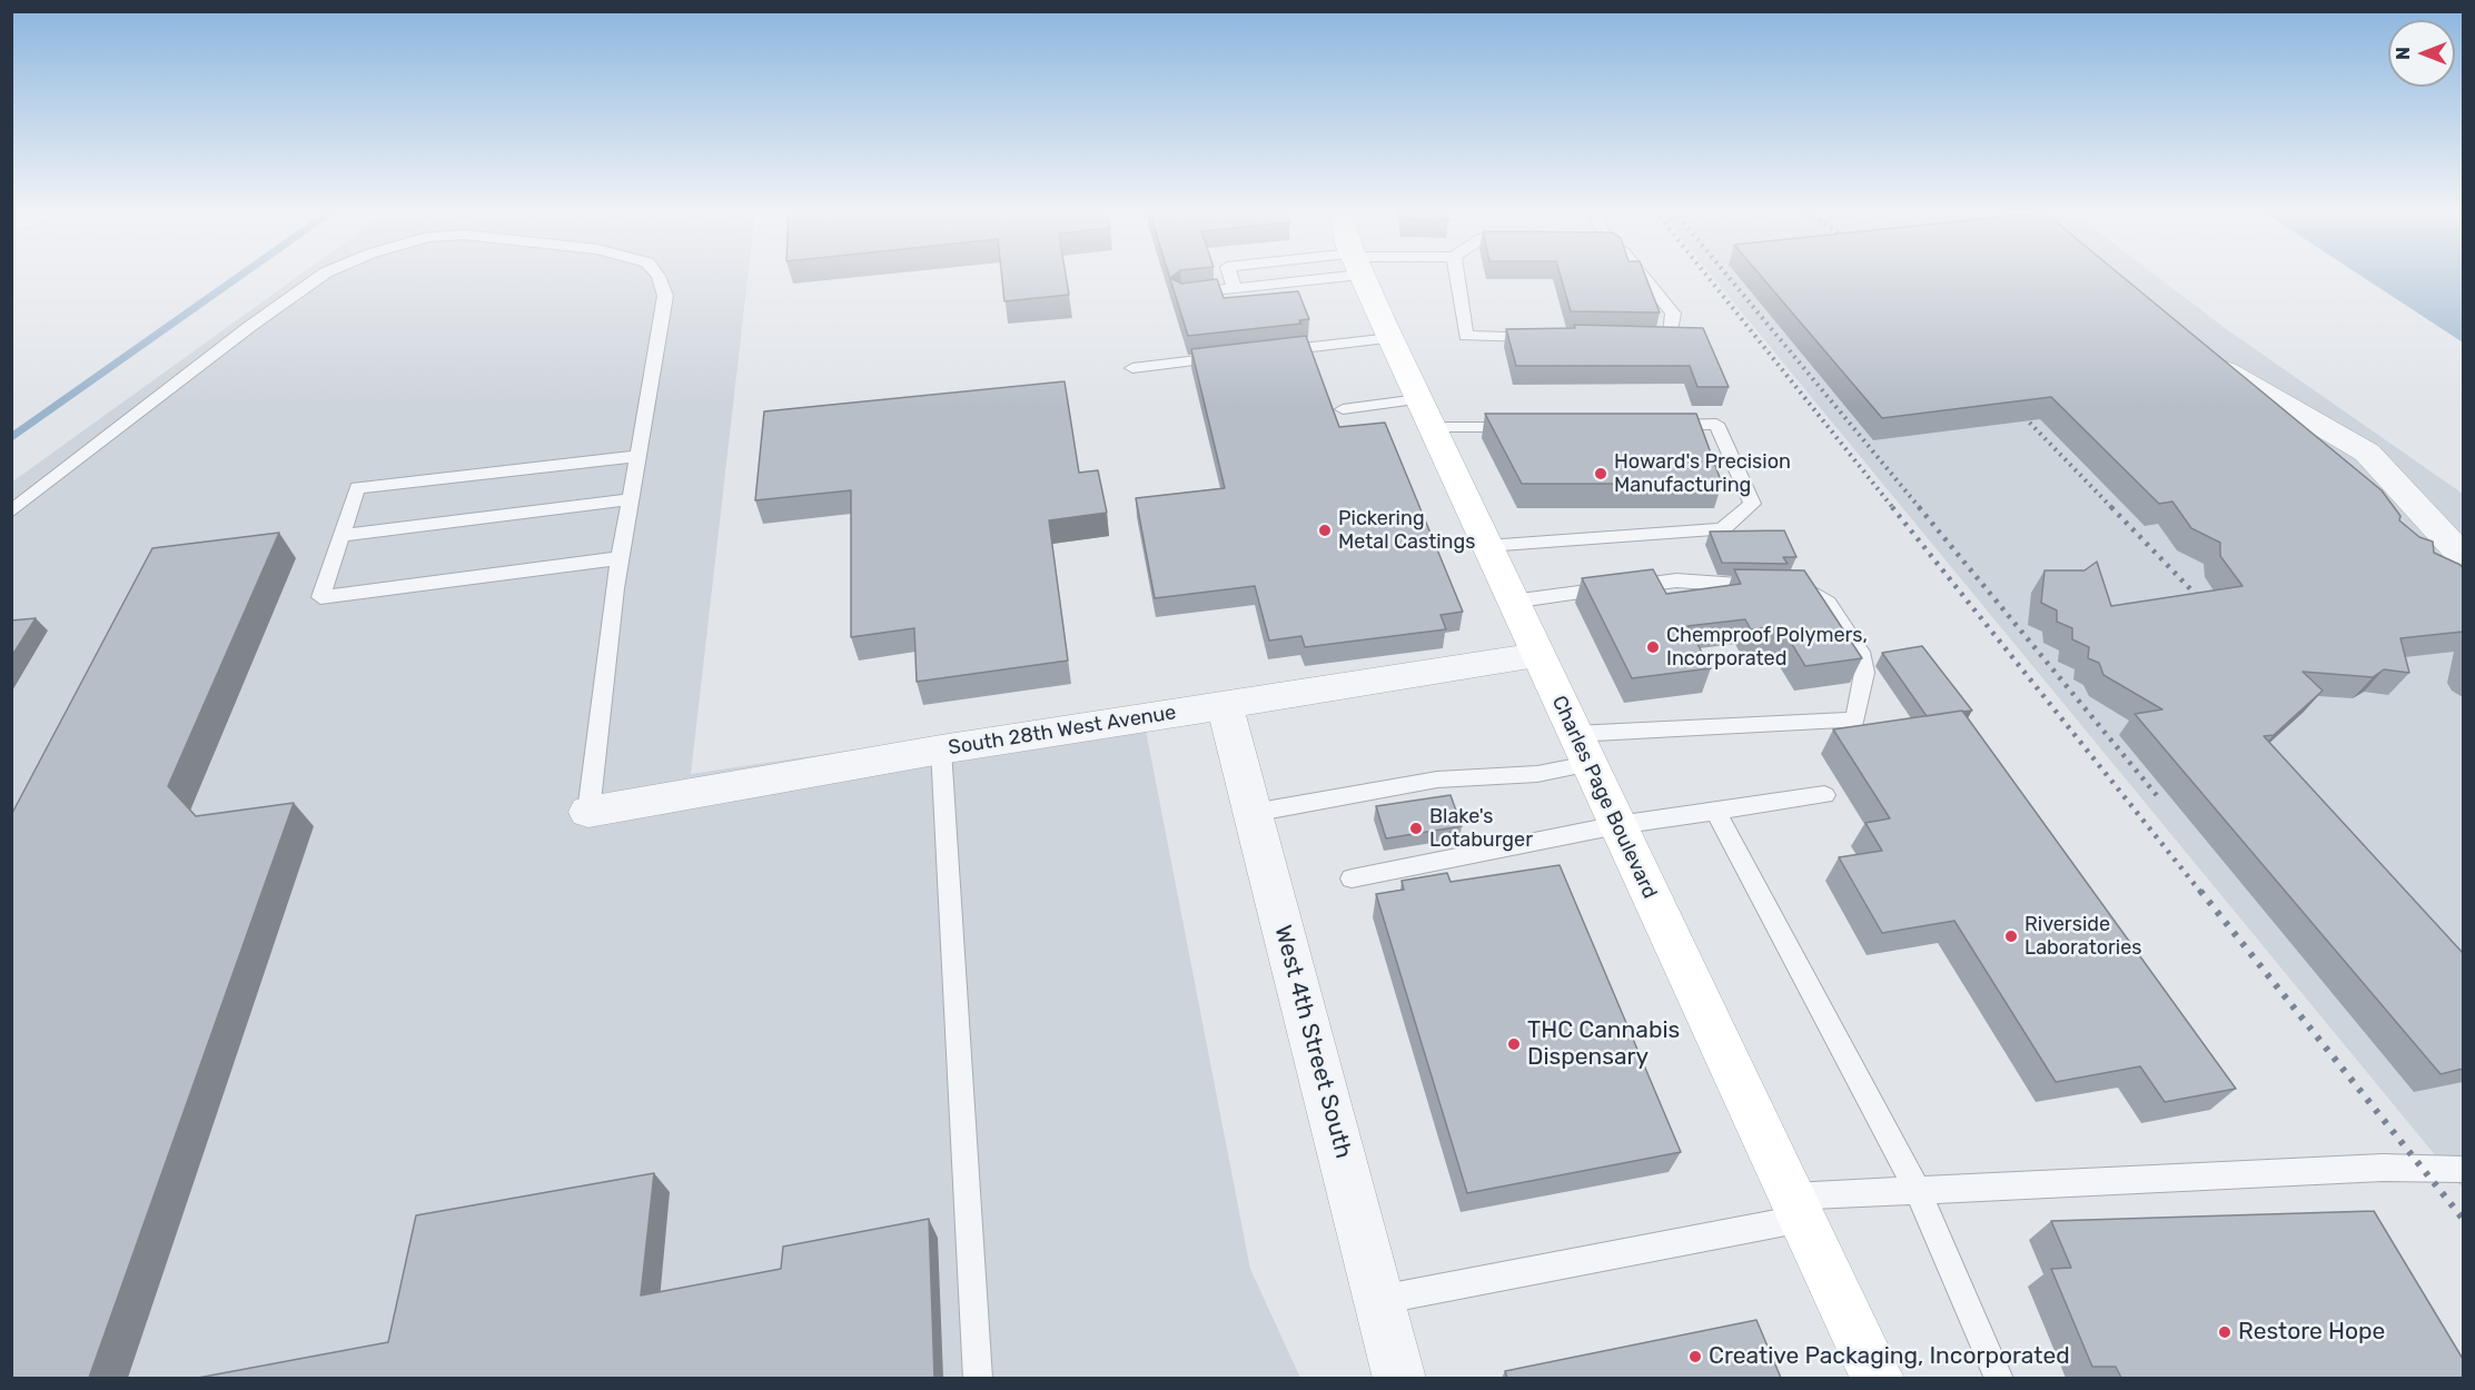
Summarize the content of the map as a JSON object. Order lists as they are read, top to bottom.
{
  "streets": {
    "main road": ["Charles Page Boulevard"],
    "street": ["South 28th West Avenue", "West 4th Street South"]
  },
  "crossings": [
    ["South 28th West Avenue", "Charles Page Boulevard"],
    ["South 28th West Avenue", "West 4th Street South"]
  ],
  "places": [
    "Howard's Precision Manufacturing",
    "Pickering Metal Castings",
    "Chemproof Polymers, Incorporated",
    "Blake's Lotaburger",
    "Riverside Laboratories",
    "THC Cannabis Dispensary",
    "Restore Hope",
    "Creative Packaging, Incorporated"
  ],
  "north": "left"
}
